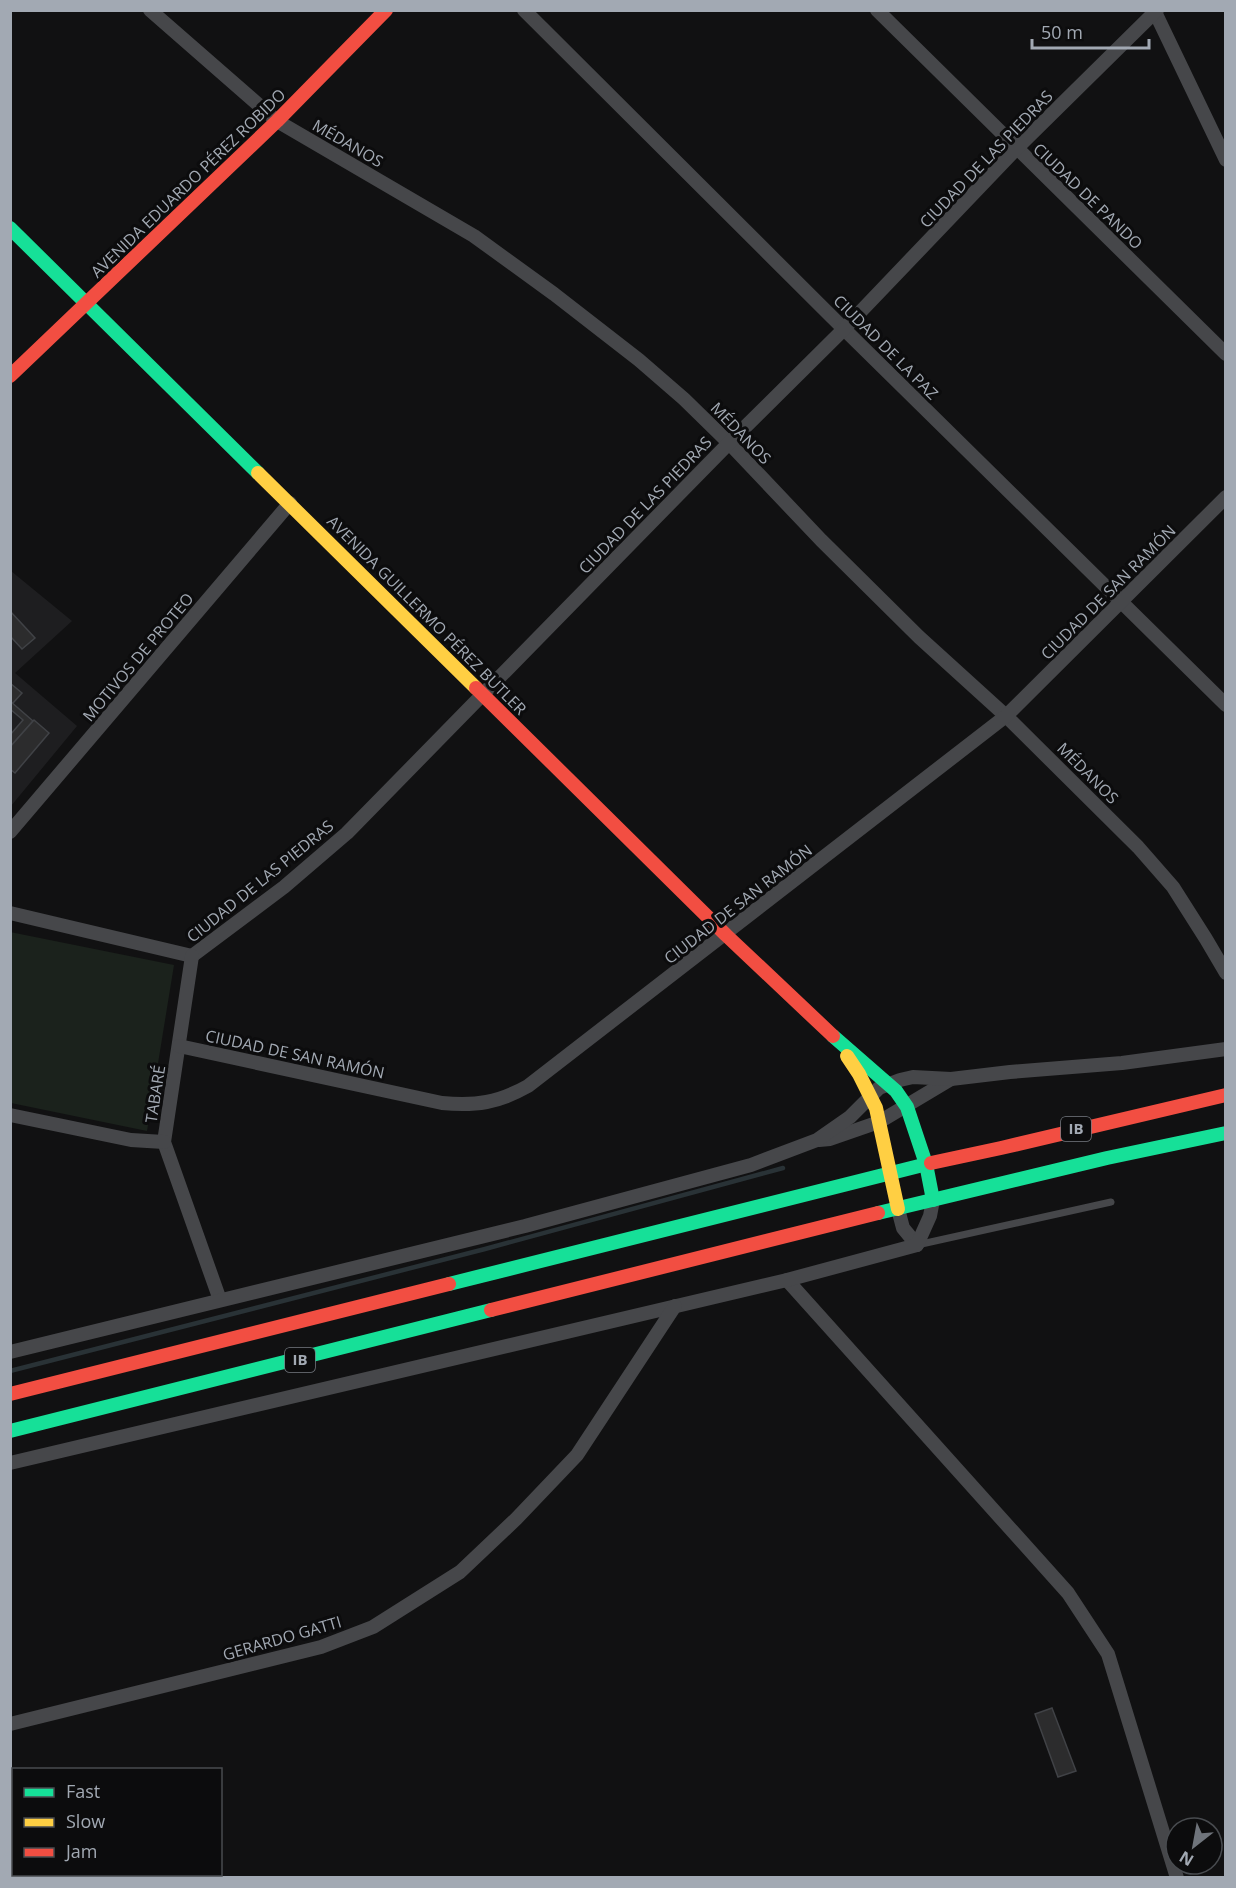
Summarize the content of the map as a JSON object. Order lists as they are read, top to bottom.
{
  "streets": {
    "main road": ["AVENIDA EDUARDO PÉREZ ROBIDO", "AVENIDA GUILLERMO PÉREZ BUTLER", "IB"],
    "street": [
      "MÉDANOS",
      "CIUDAD DE LAS PIEDRAS",
      "CIUDAD DE PANDO",
      "CIUDAD DE LA PAZ",
      "CIUDAD DE SAN RAMÓN",
      "MOTIVOS DE PROTEO",
      "TABARÉ",
      "GERARDO GATTI"
    ]
  },
  "crossings": [
    ["MÉDANOS", "CIUDAD DE LAS PIEDRAS"],
    ["MÉDANOS", "AVENIDA EDUARDO PÉREZ ROBIDO"],
    ["MÉDANOS", "CIUDAD DE SAN RAMÓN"],
    ["CIUDAD DE LAS PIEDRAS", "CIUDAD DE PANDO"],
    ["CIUDAD DE LAS PIEDRAS", "CIUDAD DE LA PAZ"],
    ["CIUDAD DE LAS PIEDRAS", "AVENIDA GUILLERMO PÉREZ BUTLER"],
    ["CIUDAD DE LAS PIEDRAS", "TABARÉ"],
    ["AVENIDA EDUARDO PÉREZ ROBIDO", "AVENIDA GUILLERMO PÉREZ BUTLER"],
    ["CIUDAD DE LA PAZ", "CIUDAD DE SAN RAMÓN"],
    ["CIUDAD DE SAN RAMÓN", "AVENIDA GUILLERMO PÉREZ BUTLER"],
    ["CIUDAD DE SAN RAMÓN", "TABARÉ"],
    ["AVENIDA GUILLERMO PÉREZ BUTLER", "MOTIVOS DE PROTEO"]
  ],
  "legend": ["Fast", "Slow", "Jam"],
  "scale_bar": "50 m",
  "north": "bottom left"
}
